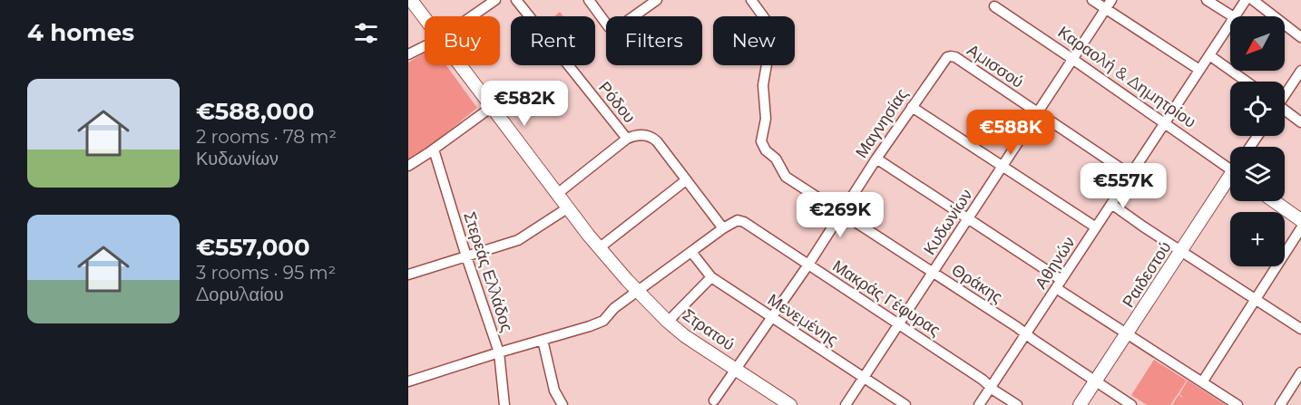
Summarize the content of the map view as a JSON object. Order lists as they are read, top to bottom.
{
  "streets": {
    "street": [
      "Αμισσού",
      "Καραολή & Δημητρίου",
      "Ρόδου",
      "Μαγνησίας",
      "Κυδωνίων",
      "Αθηνών",
      "Στερεάς Ελλάδος",
      "Ραιδεστού",
      "Θράκης",
      "Μακράς Γέφυρας",
      "Μενεμένης",
      "Στρατού"
    ]
  },
  "crossings": [
    ["Αμισσού", "Μαγνησίας"],
    ["Αμισσού", "Κυδωνίων"],
    ["Αμισσού", "Αθηνών"],
    ["Καραολή & Δημητρίου", "Κυδωνίων"],
    ["Καραολή & Δημητρίου", "Αθηνών"],
    ["Ρόδου", "Μακράς Γέφυρας"],
    ["Μαγνησίας", "Θράκης"],
    ["Μαγνησίας", "Μακράς Γέφυρας"],
    ["Μαγνησίας", "Μενεμένης"],
    ["Μαγνησίας", "Στρατού"],
    ["Κυδωνίων", "Θράκης"],
    ["Κυδωνίων", "Μακράς Γέφυρας"],
    ["Κυδωνίων", "Μενεμένης"],
    ["Αθηνών", "Θράκης"],
    ["Αθηνών", "Μακράς Γέφυρας"],
    ["Ραιδεστού", "Θράκης"]
  ],
  "north": "bottom left",
  "page": {
    "heading": "4 homes",
    "map_buttons": "+",
    "chip": [
      "Buy",
      "Rent",
      "Filters",
      "New"
    ],
    "list": [
      {
        "name": "€588,000",
        "note": "2 rooms · 78 m² · Κυδωνίων"
      },
      {
        "name": "€557,000",
        "note": "3 rooms · 95 m² · Δορυλαίου"
      }
    ],
    "price": [
      "€582K",
      "€588K",
      "€557K",
      "€269K"
    ]
  }
}
